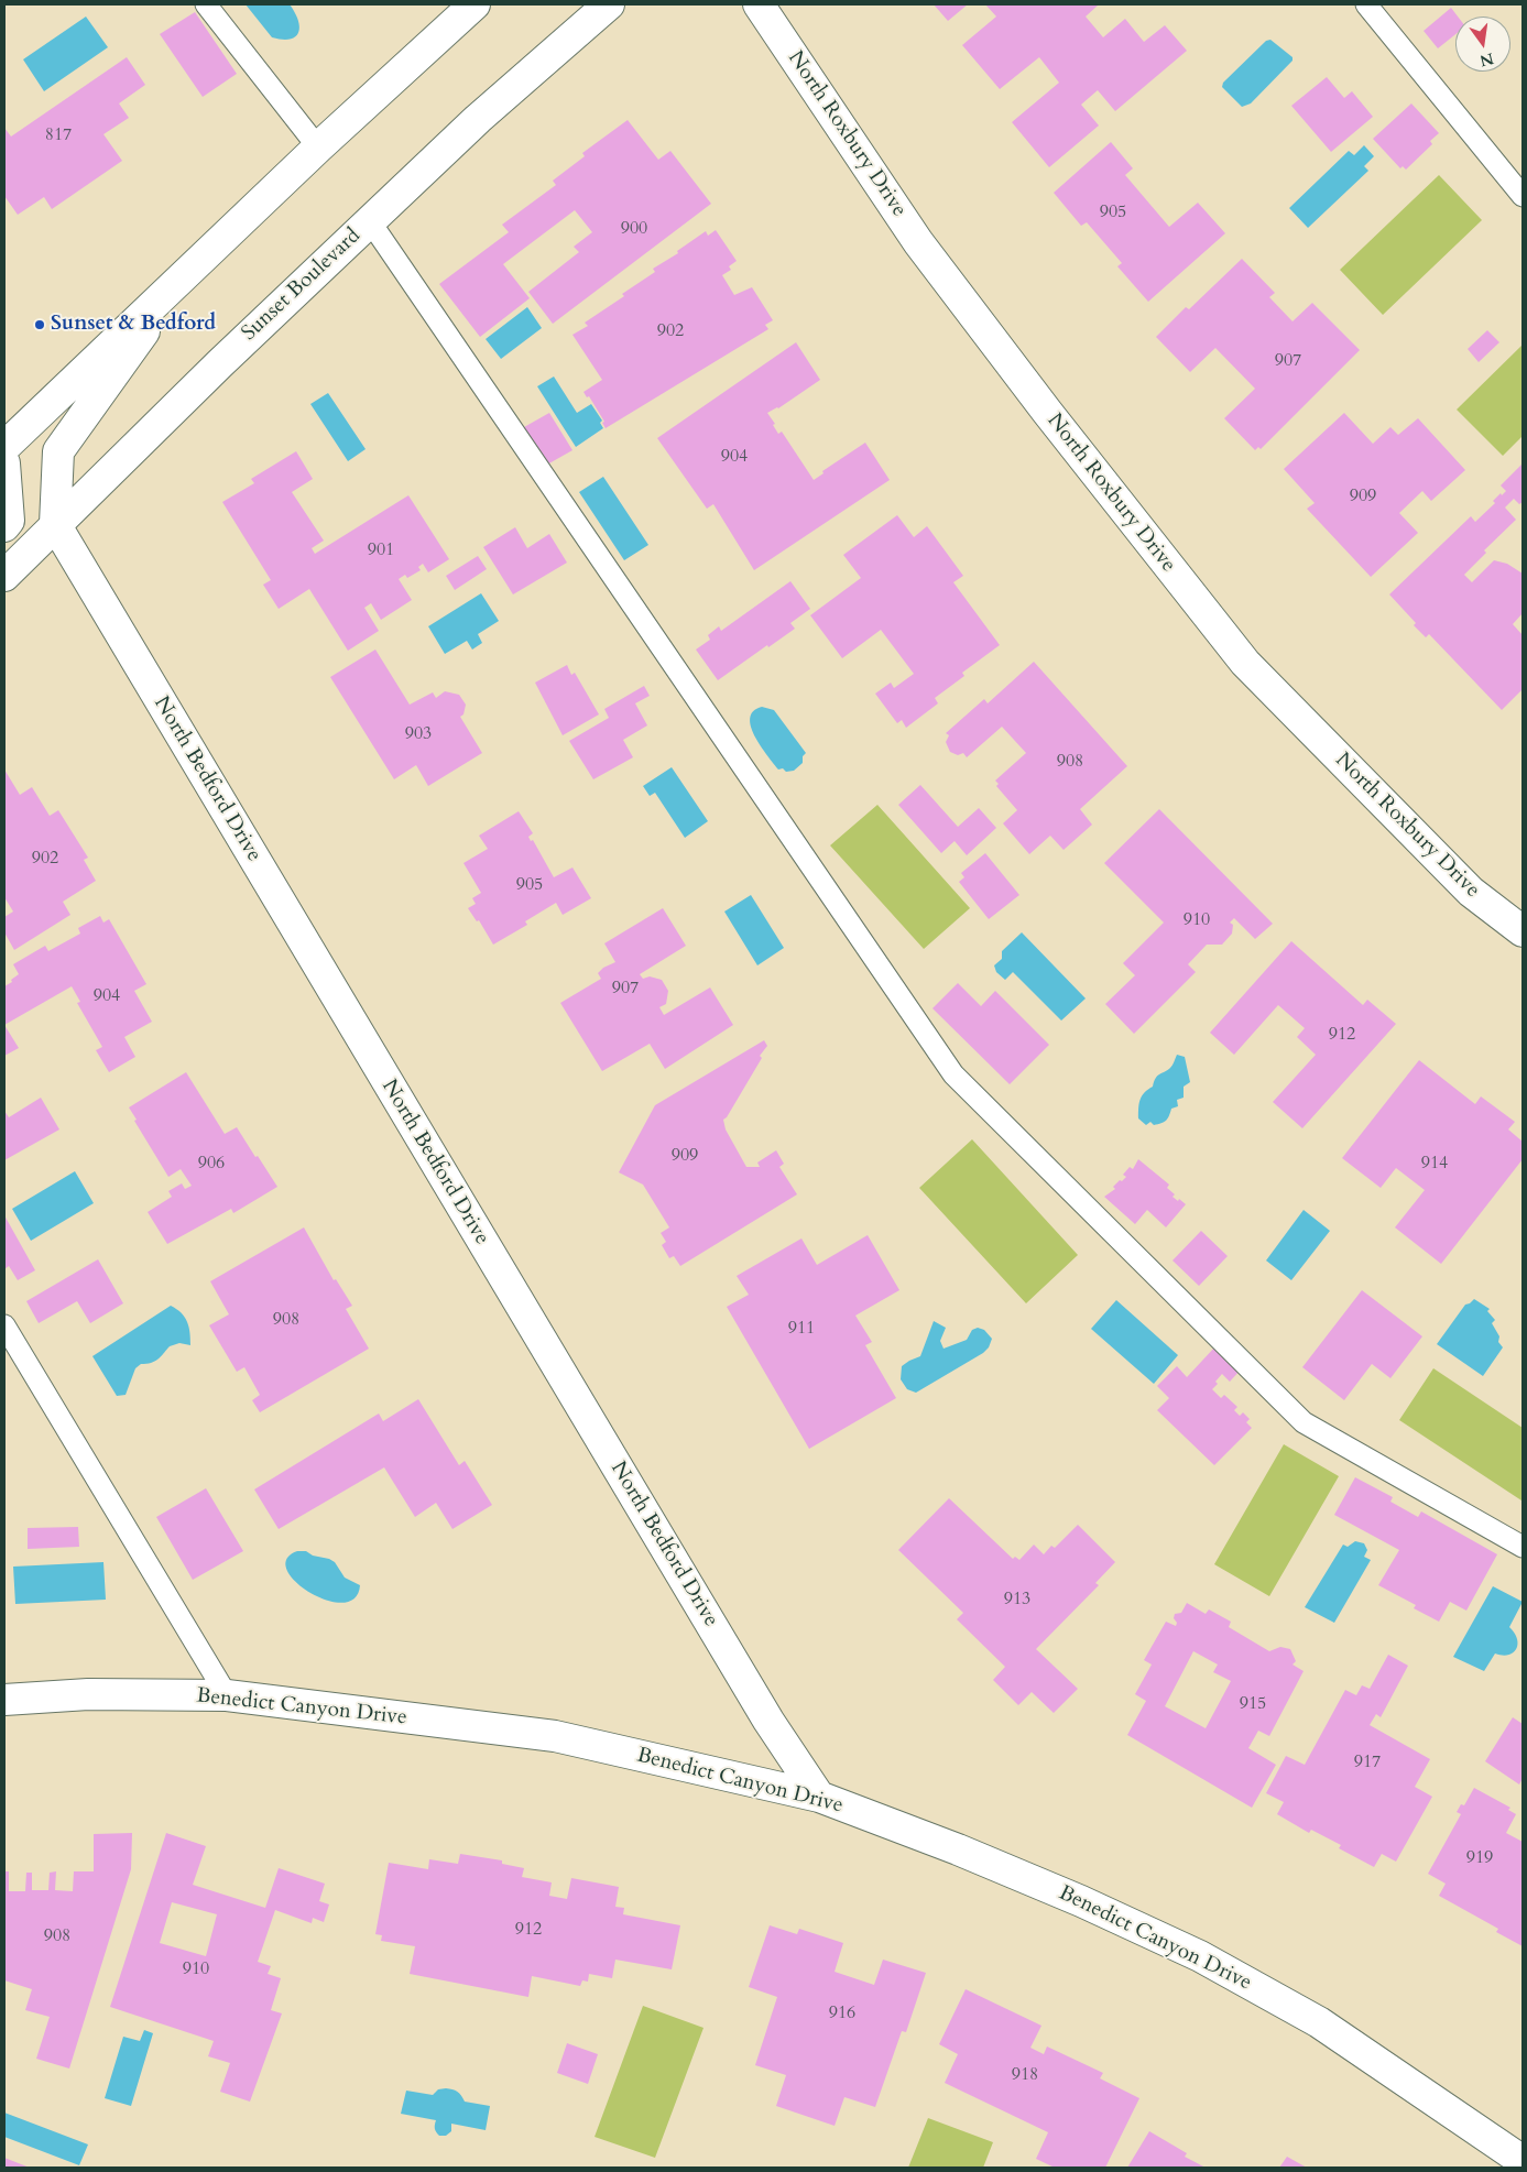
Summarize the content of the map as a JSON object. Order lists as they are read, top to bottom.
{
  "streets": {
    "street": [
      "North Roxbury Drive",
      "Sunset Boulevard",
      "North Bedford Drive",
      "Benedict Canyon Drive"
    ]
  },
  "crossings": [
    ["Sunset Boulevard", "North Bedford Drive"],
    ["North Bedford Drive", "Benedict Canyon Drive"]
  ],
  "places": ["Sunset & Bedford"],
  "house_numbers": [
    "817",
    "905",
    "900",
    "902",
    "907",
    "904",
    "909",
    "901",
    "903",
    "908",
    "902",
    "905",
    "910",
    "907",
    "904",
    "912",
    "909",
    "906",
    "914",
    "908",
    "911",
    "913",
    "915",
    "917",
    "919",
    "912",
    "908",
    "910",
    "916",
    "918"
  ],
  "north": "bottom"
}
